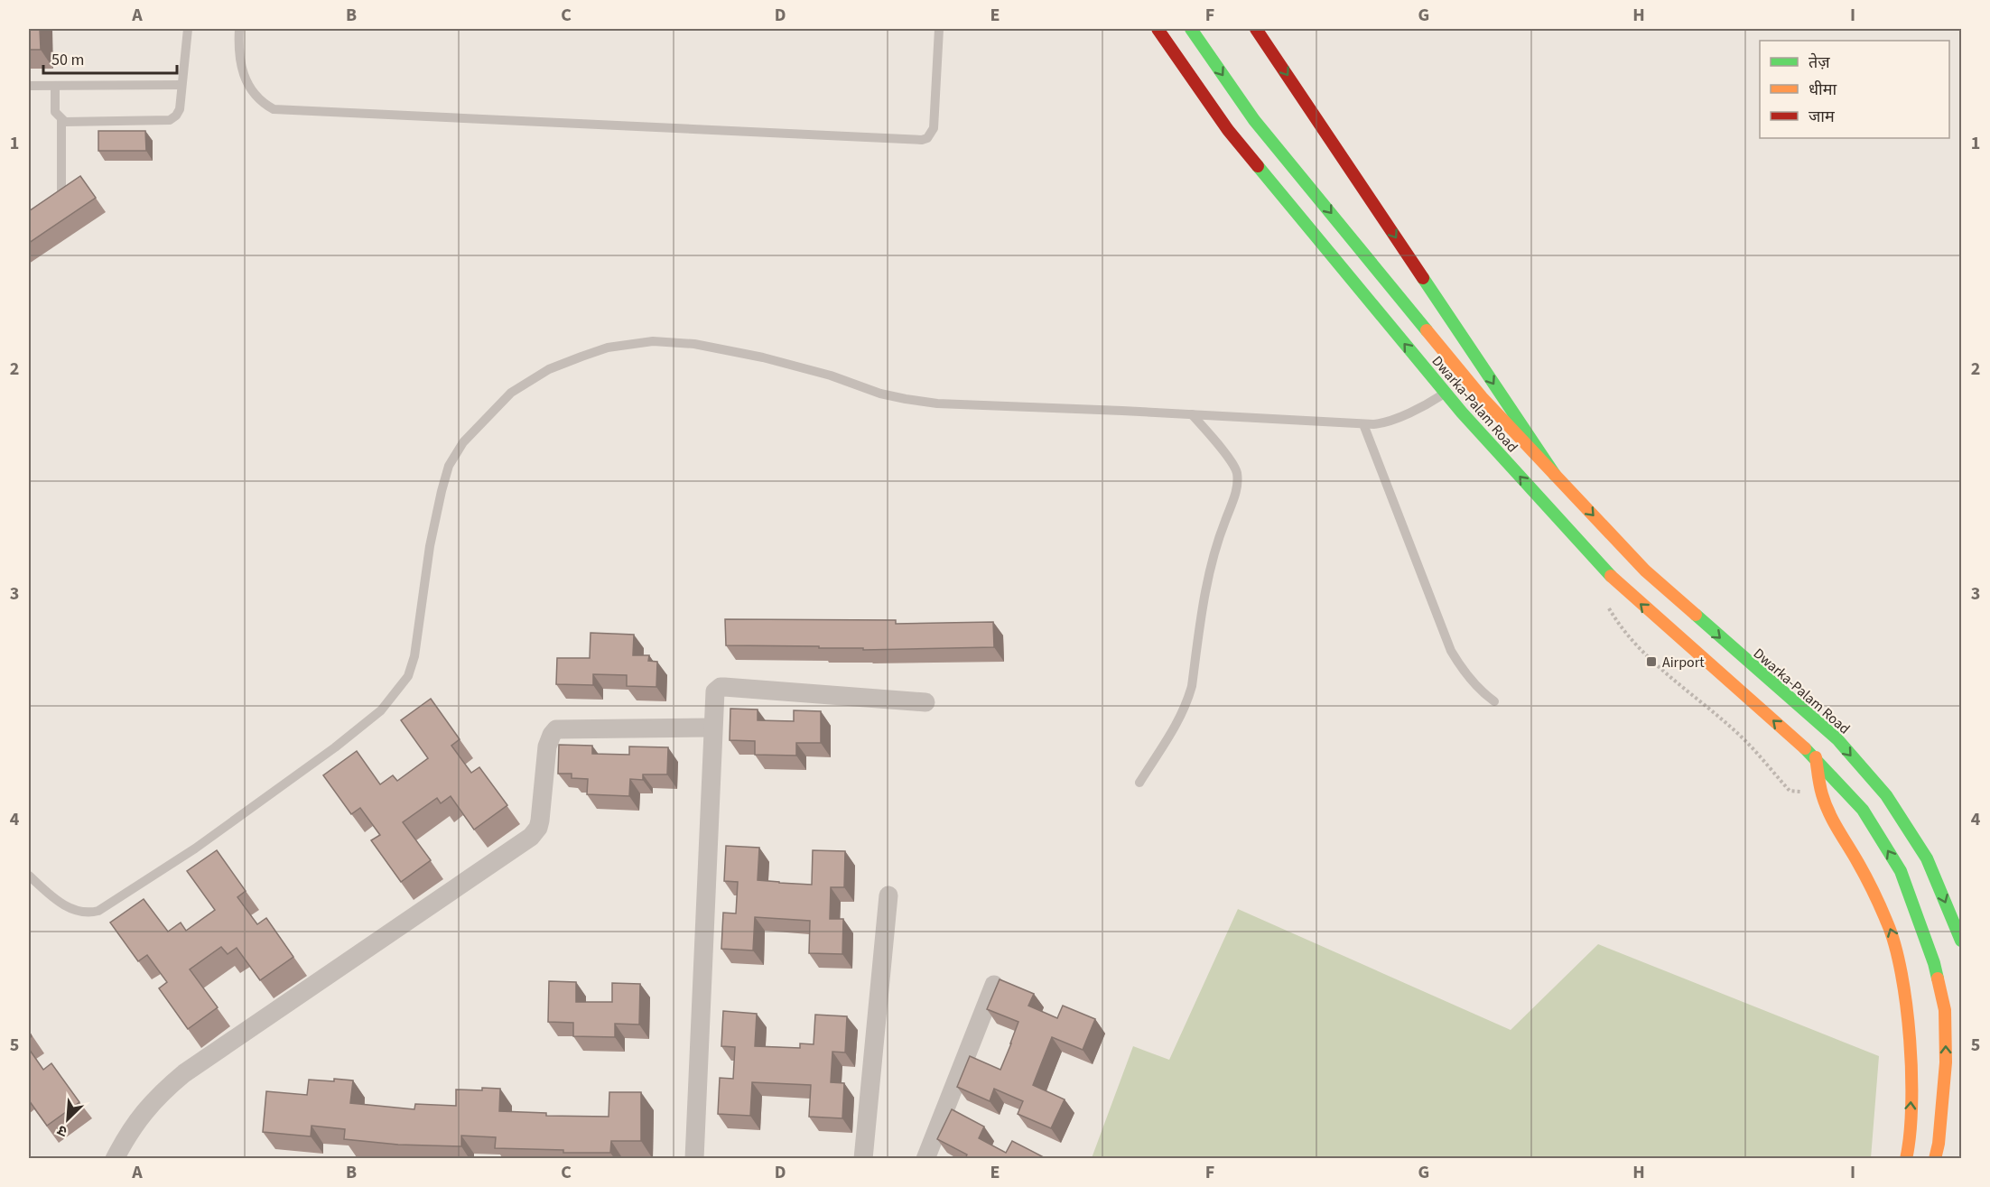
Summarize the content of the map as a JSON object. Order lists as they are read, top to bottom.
{
  "streets": {
    "main road": ["Dwarka-Palam Road"]
  },
  "places": {
    "transit": ["Airport"]
  },
  "legend": ["तेज़", "धीमा", "जाम"],
  "scale_bar": "50 m",
  "north": "bottom left",
  "grid": {
    "columns": [
      "A",
      "B",
      "C",
      "D",
      "E",
      "F",
      "G",
      "H",
      "I"
    ],
    "rows": [
      "1",
      "2",
      "3",
      "4",
      "5"
    ]
  }
}
